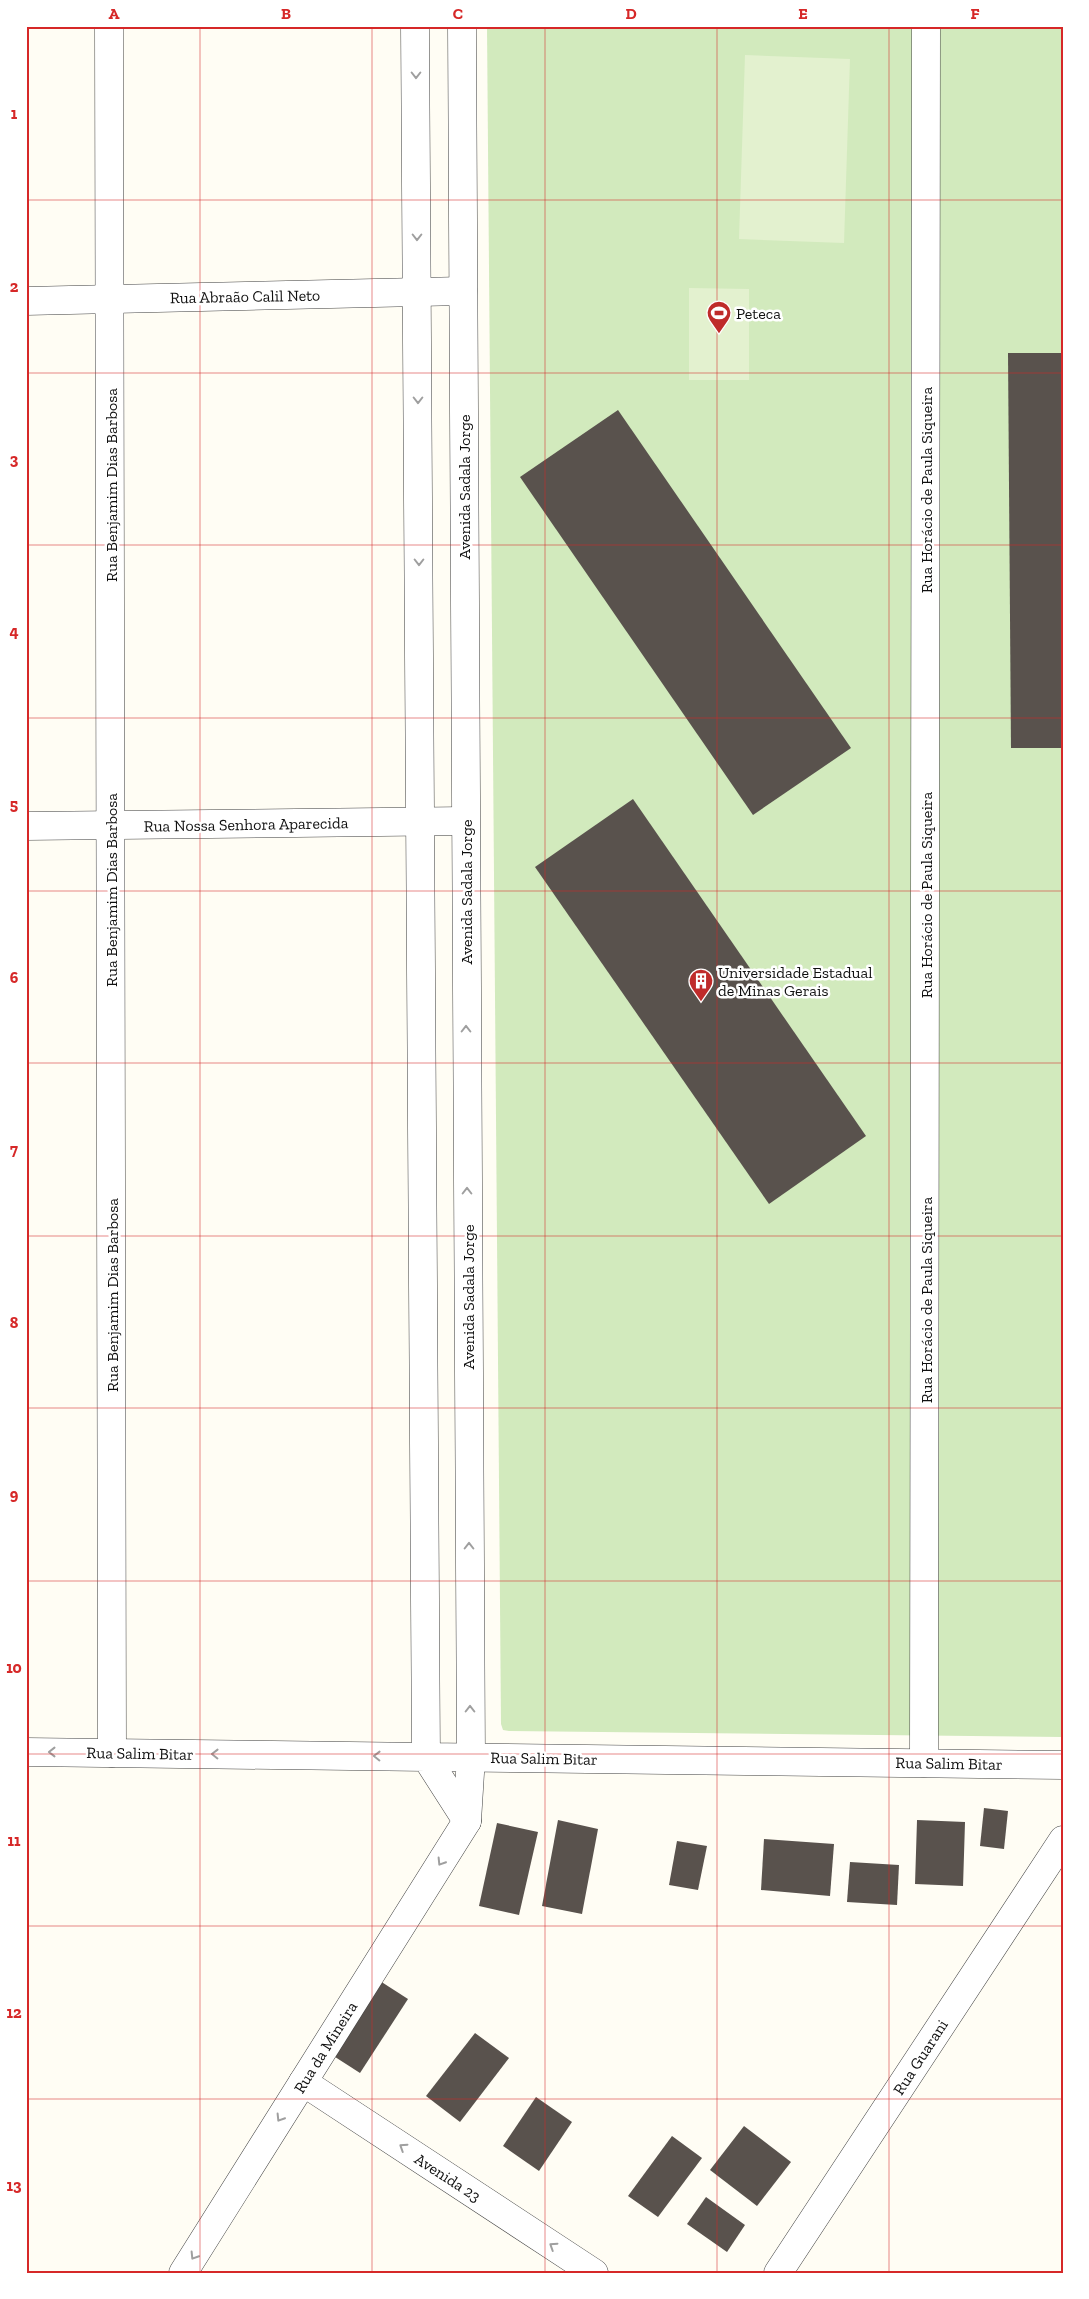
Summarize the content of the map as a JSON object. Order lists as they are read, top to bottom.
{
  "streets": {
    "street": [
      "Rua Abraão Calil Neto",
      "Rua Benjamim Dias Barbosa",
      "Avenida Sadala Jorge",
      "Rua Horácio de Paula Siqueira",
      "Rua Nossa Senhora Aparecida",
      "Rua Salim Bitar",
      "Rua da Mineira",
      "Rua Guarani",
      "Avenida 23"
    ]
  },
  "crossings": [
    ["Rua Abraão Calil Neto", "Rua Benjamim Dias Barbosa"],
    ["Rua Abraão Calil Neto", "Avenida Sadala Jorge"],
    ["Rua Benjamim Dias Barbosa", "Rua Nossa Senhora Aparecida"],
    ["Rua Benjamim Dias Barbosa", "Rua Salim Bitar"],
    ["Avenida Sadala Jorge", "Rua Nossa Senhora Aparecida"],
    ["Avenida Sadala Jorge", "Rua Salim Bitar"],
    ["Avenida Sadala Jorge", "Rua da Mineira"],
    ["Rua Horácio de Paula Siqueira", "Rua Salim Bitar"],
    ["Rua Salim Bitar", "Rua da Mineira"],
    ["Rua da Mineira", "Avenida 23"]
  ],
  "one_way": ["Rua Salim Bitar", "Rua da Mineira", "Avenida 23"],
  "places": {
    "sports": ["Peteca"],
    "building": ["Universidade Estadual de Minas Gerais"]
  },
  "grid": {
    "columns": [
      "A",
      "B",
      "C",
      "D",
      "E",
      "F"
    ],
    "rows": [
      "1",
      "2",
      "3",
      "4",
      "5",
      "6",
      "7",
      "8",
      "9",
      "10",
      "11",
      "12",
      "13"
    ]
  }
}
